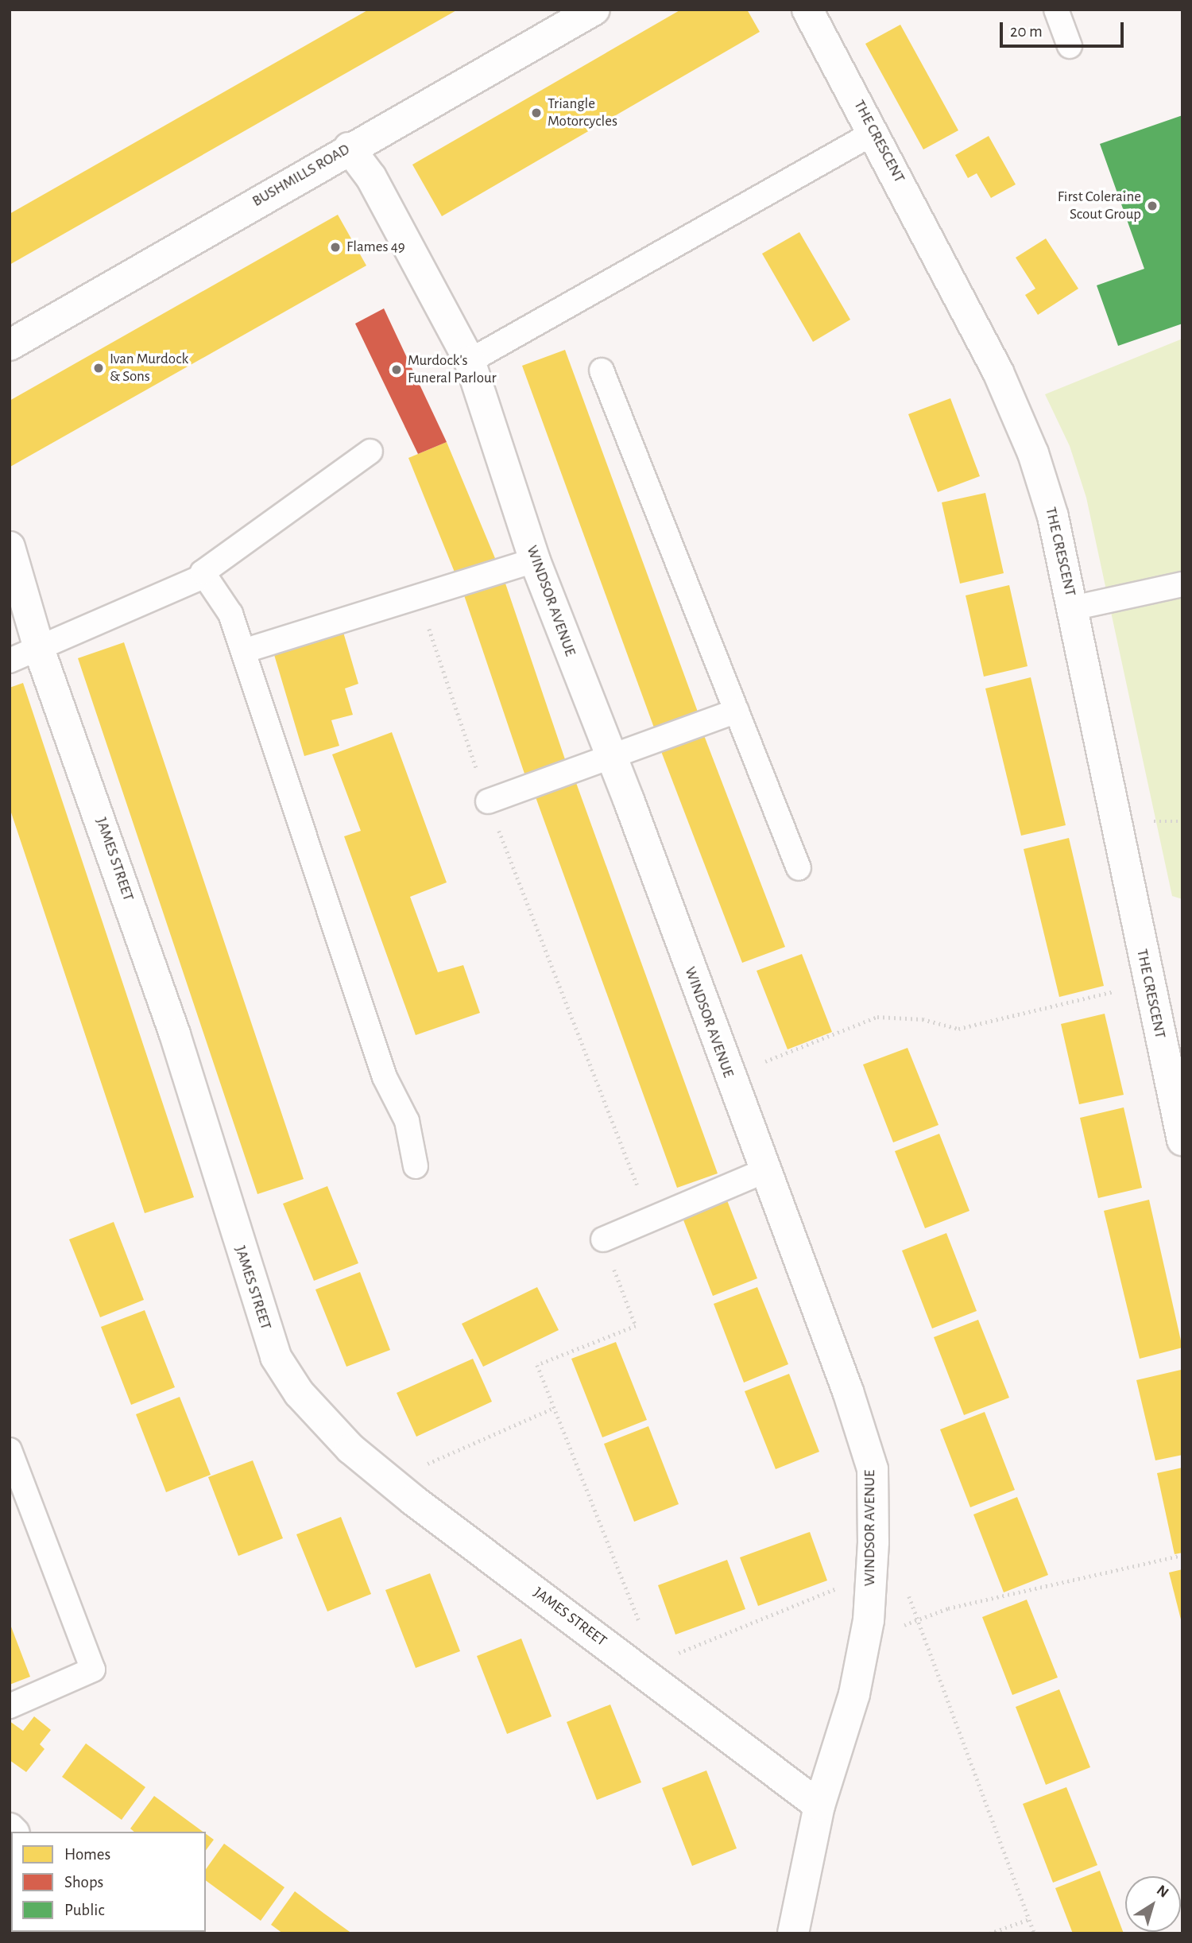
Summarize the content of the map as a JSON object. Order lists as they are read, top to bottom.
{
  "streets": {
    "street": [
      "THE CRESCENT",
      "BUSHMILLS ROAD",
      "WINDSOR AVENUE",
      "JAMES STREET"
    ]
  },
  "crossings": [
    ["BUSHMILLS ROAD", "WINDSOR AVENUE"],
    ["WINDSOR AVENUE", "JAMES STREET"]
  ],
  "places": [
    "Triangle Motorcycles",
    "First Coleraine Scout Group",
    "Flames 49",
    "Ivan Murdock & Sons",
    "Murdock's Funeral Parlour"
  ],
  "legend": ["Homes", "Shops", "Public"],
  "scale_bar": "20 m",
  "north": "top right"
}
